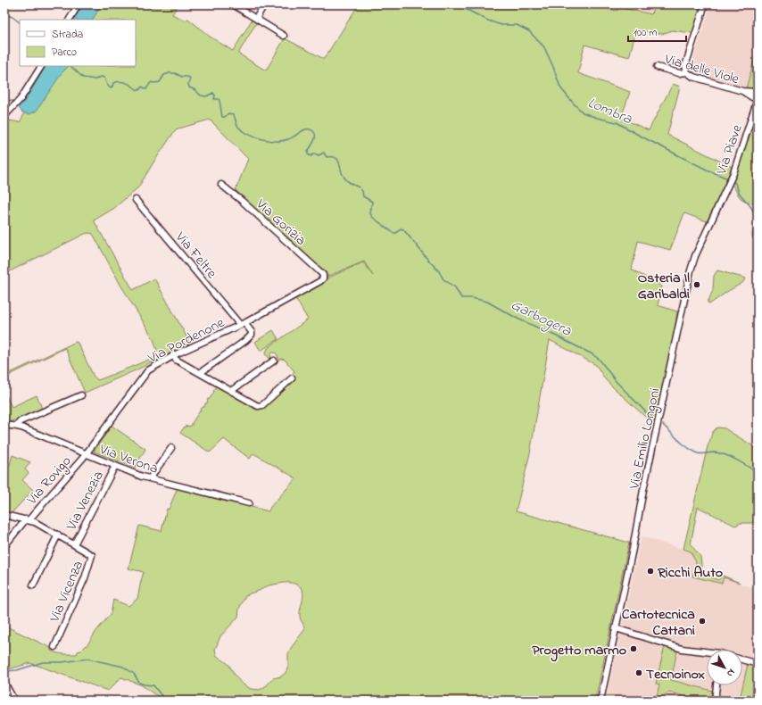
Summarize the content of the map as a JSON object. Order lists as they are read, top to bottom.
{
  "streets": {
    "street": [
      "Via delle Viole",
      "Via Piave",
      "Via Gorizia",
      "Via Feltre",
      "Via Pordenone",
      "Via Emilio Longoni",
      "Via Verona",
      "Via Rovigo",
      "Via Venezia",
      "Via Vicenza"
    ]
  },
  "crossings": [
    ["Via delle Viole", "Via Piave"],
    ["Via Piave", "Via Emilio Longoni"],
    ["Via Gorizia", "Via Pordenone"],
    ["Via Feltre", "Via Pordenone"],
    ["Via Pordenone", "Via Verona"],
    ["Via Pordenone", "Via Rovigo"],
    ["Via Verona", "Via Rovigo"],
    ["Via Verona", "Via Venezia"],
    ["Via Rovigo", "Via Vicenza"],
    ["Via Venezia", "Via Vicenza"]
  ],
  "water": ["Lombra", "Garbogera"],
  "places": [
    "Osteria Il Garibaldi",
    "Ricchi Auto",
    "Cartotecnica Cattani",
    "Progetto marmo",
    "Tecnoinox"
  ],
  "legend": ["Strada", "Parco"],
  "scale_bar": "100 m",
  "north": "bottom right"
}
